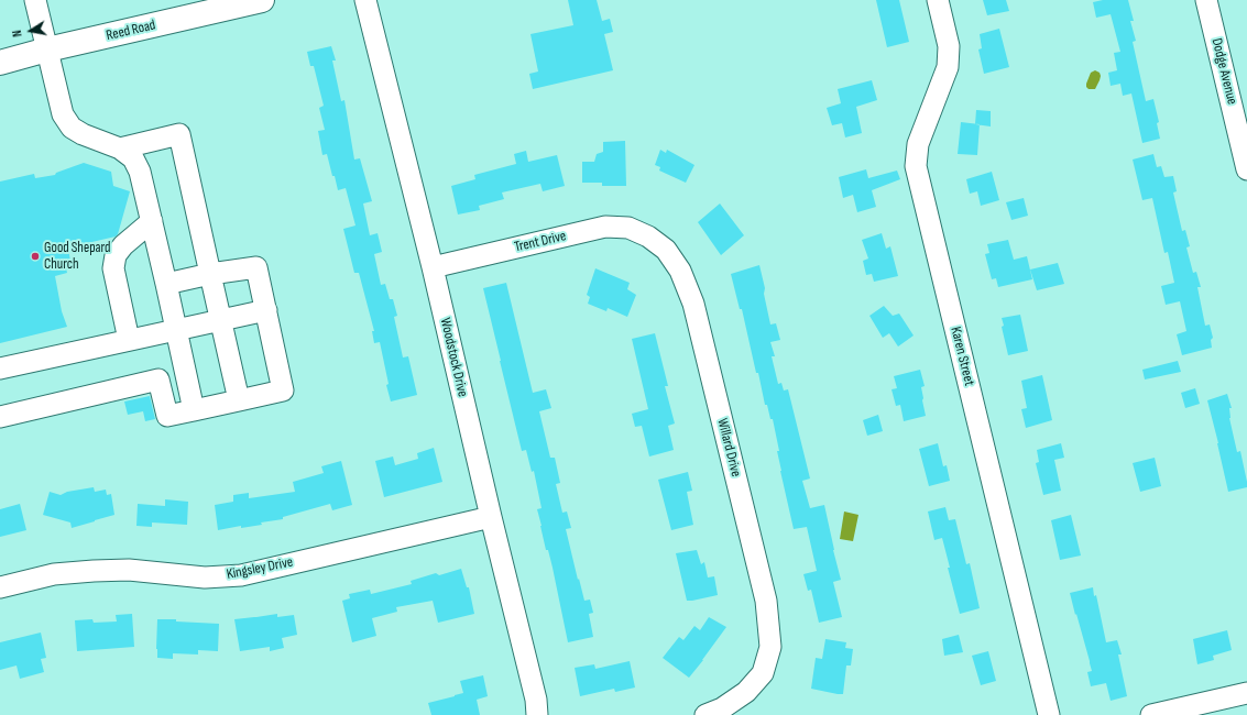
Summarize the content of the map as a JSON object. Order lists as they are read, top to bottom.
{
  "streets": {
    "main road": ["Reed Road"],
    "street": [
      "Dodge Avenue",
      "Trent Drive",
      "Karen Street",
      "Woodstock Drive",
      "Willard Drive",
      "Kingsley Drive"
    ]
  },
  "crossings": [
    ["Trent Drive", "Woodstock Drive"],
    ["Trent Drive", "Willard Drive"],
    ["Woodstock Drive", "Kingsley Drive"]
  ],
  "places": ["Good Shepard Church"],
  "north": "left"
}
